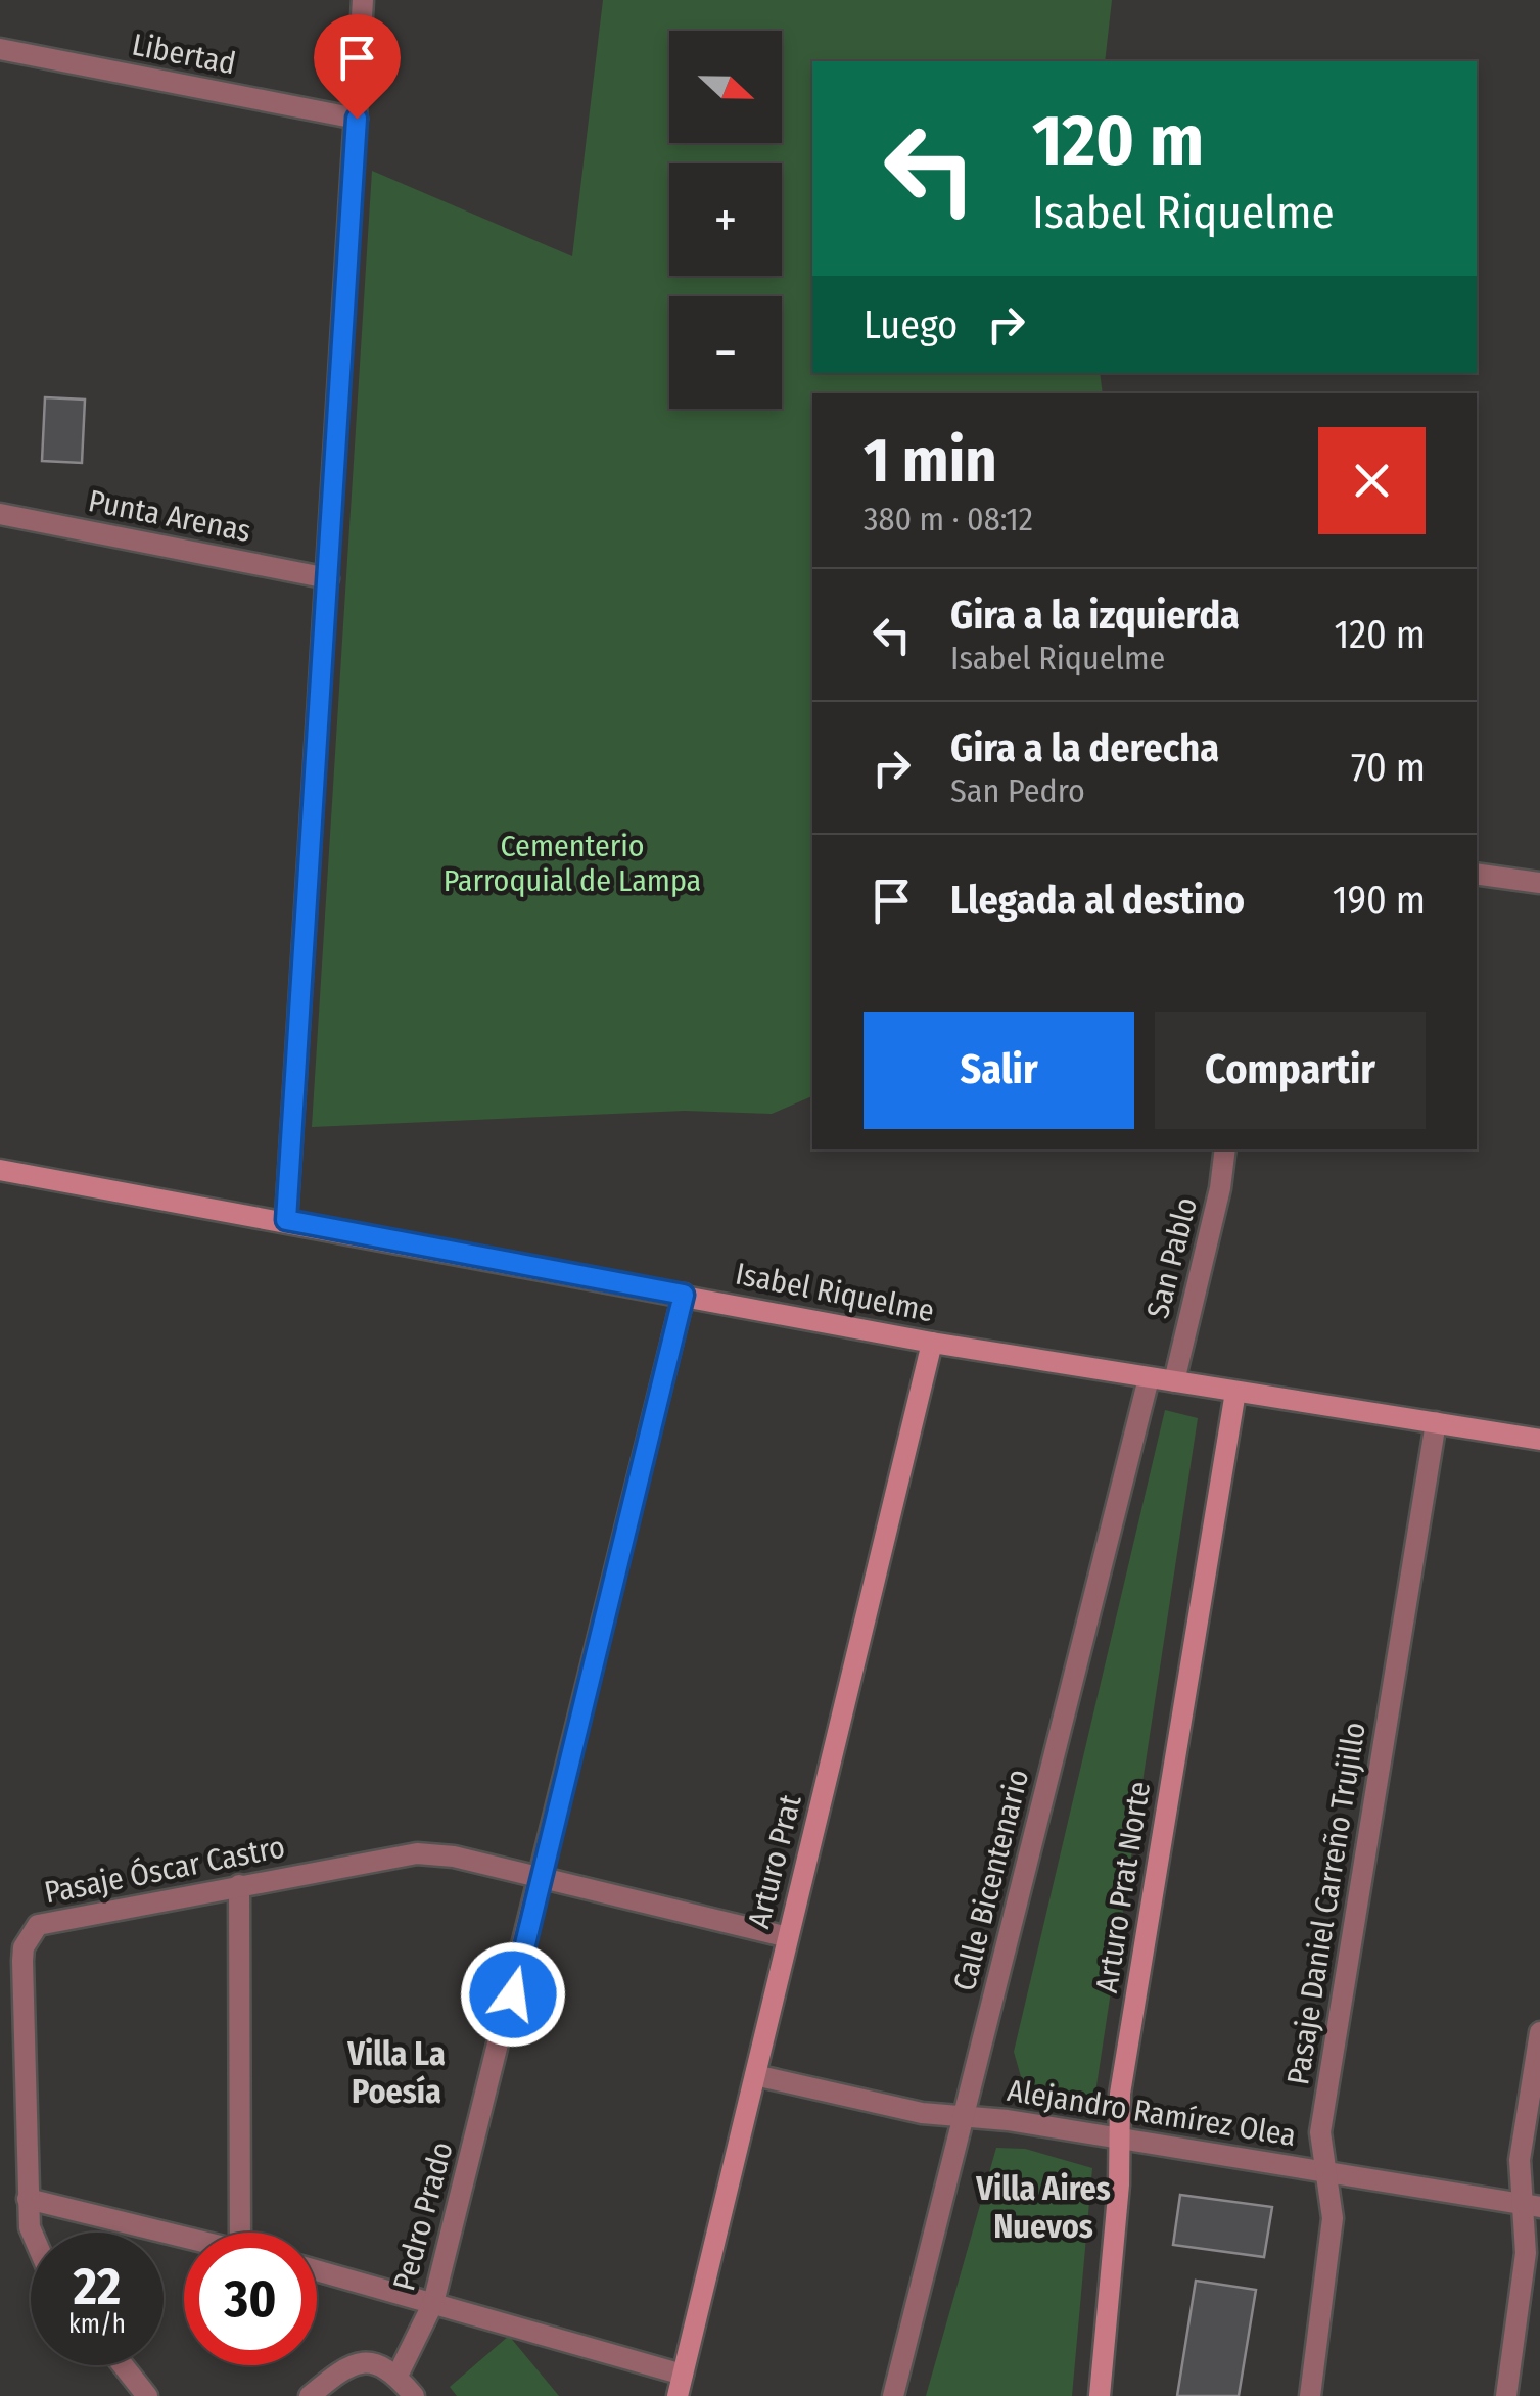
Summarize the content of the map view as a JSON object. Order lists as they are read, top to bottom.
{
  "streets": {
    "street": [
      "Libertad",
      "Punta Arenas",
      "San Pablo",
      "Isabel Riquelme",
      "Arturo Prat",
      "Pasaje Óscar Castro",
      "Calle Bicentenario",
      "Arturo Prat Norte",
      "Pasaje Daniel Carreño Trujillo",
      "Alejandro Ramírez Olea",
      "Pedro Prado"
    ]
  },
  "crossings": [
    ["San Pablo", "Isabel Riquelme"],
    ["Isabel Riquelme", "Arturo Prat"],
    ["Isabel Riquelme", "Calle Bicentenario"],
    ["Isabel Riquelme", "Arturo Prat Norte"],
    ["Isabel Riquelme", "Pasaje Daniel Carreño Trujillo"],
    ["Isabel Riquelme", "Pedro Prado"],
    ["Arturo Prat", "Pasaje Óscar Castro"],
    ["Arturo Prat", "Alejandro Ramírez Olea"],
    ["Pasaje Óscar Castro", "Pedro Prado"],
    ["Calle Bicentenario", "Alejandro Ramírez Olea"],
    ["Arturo Prat Norte", "Alejandro Ramírez Olea"],
    ["Pasaje Daniel Carreño Trujillo", "Alejandro Ramírez Olea"]
  ],
  "districts": ["Villa La Poesía", "Villa Aires Nuevos"],
  "parks": ["Cementerio Parroquial de Lampa"],
  "north": "right",
  "page": {
    "map_buttons": ["+", "−"],
    "turn": ["120 m", "Isabel Riquelme"],
    "then": "Luego",
    "heading": ["1 min", "380 m · 08:12"],
    "list": [
      {
        "name": "Gira a la izquierda",
        "note": "Isabel Riquelme",
        "value": "120 m"
      },
      {
        "name": "Gira a la derecha",
        "note": "San Pedro",
        "value": "70 m"
      },
      {
        "name": "Llegada al destino",
        "value": "190 m"
      }
    ],
    "buttons": ["Salir", "Compartir"],
    "speed": "22 km/h",
    "limit": "30"
  }
}
